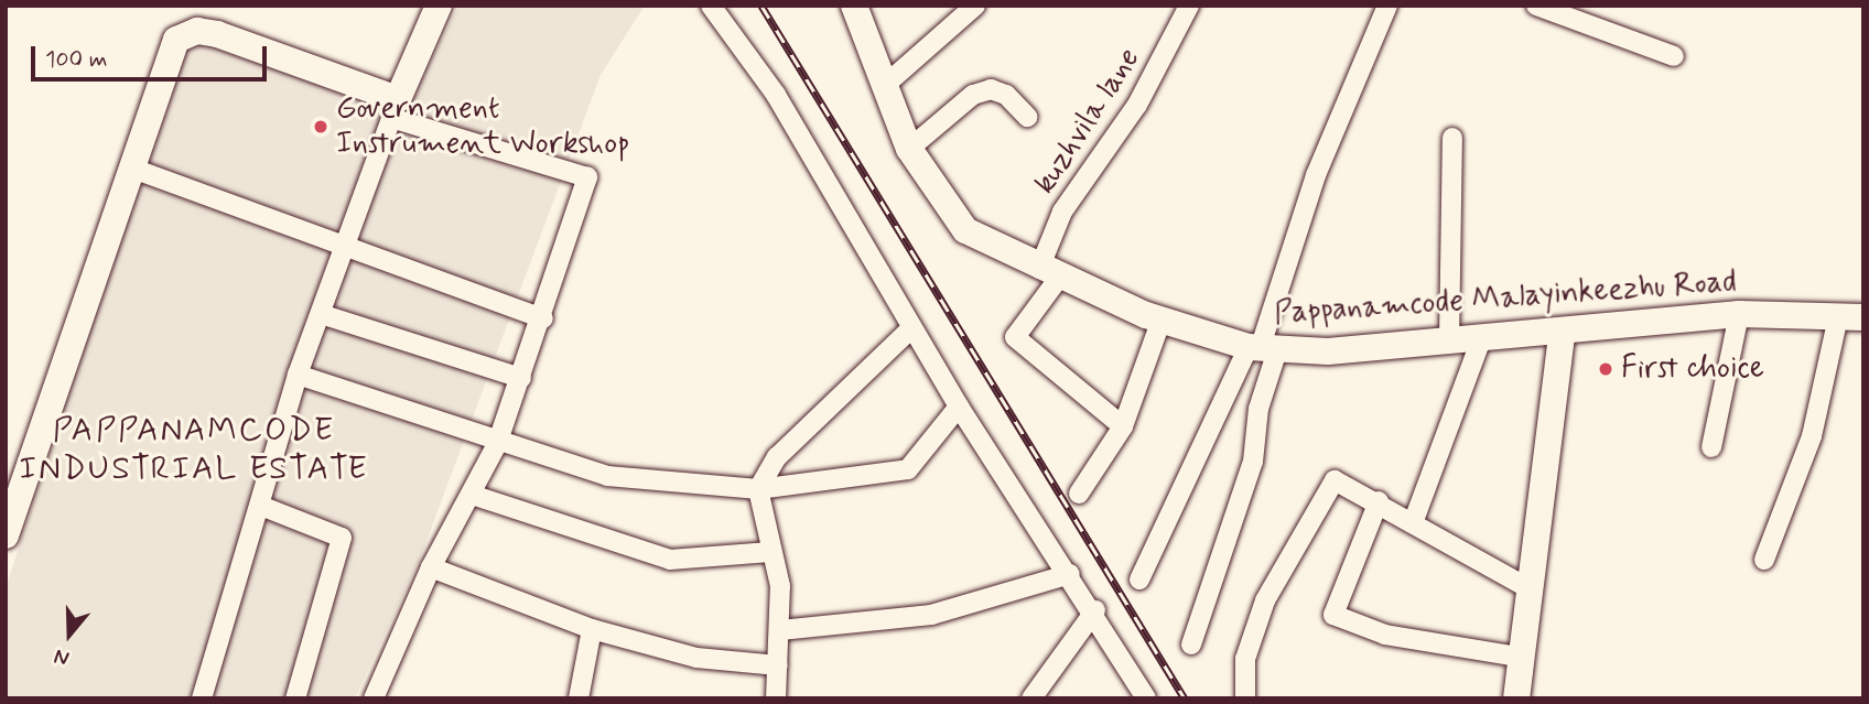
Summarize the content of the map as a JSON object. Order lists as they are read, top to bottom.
{
  "streets": {
    "street": ["kuzhvila lane", "Pappanamcode Malayinkeezhu Road"]
  },
  "crossings": [
    ["kuzhvila lane", "Pappanamcode Malayinkeezhu Road"]
  ],
  "districts": ["PAPPANAMCODE INDUSTRIAL ESTATE"],
  "places": ["Government Instrument Workshop", "First choice"],
  "scale_bar": "100 m",
  "north": "bottom"
}
